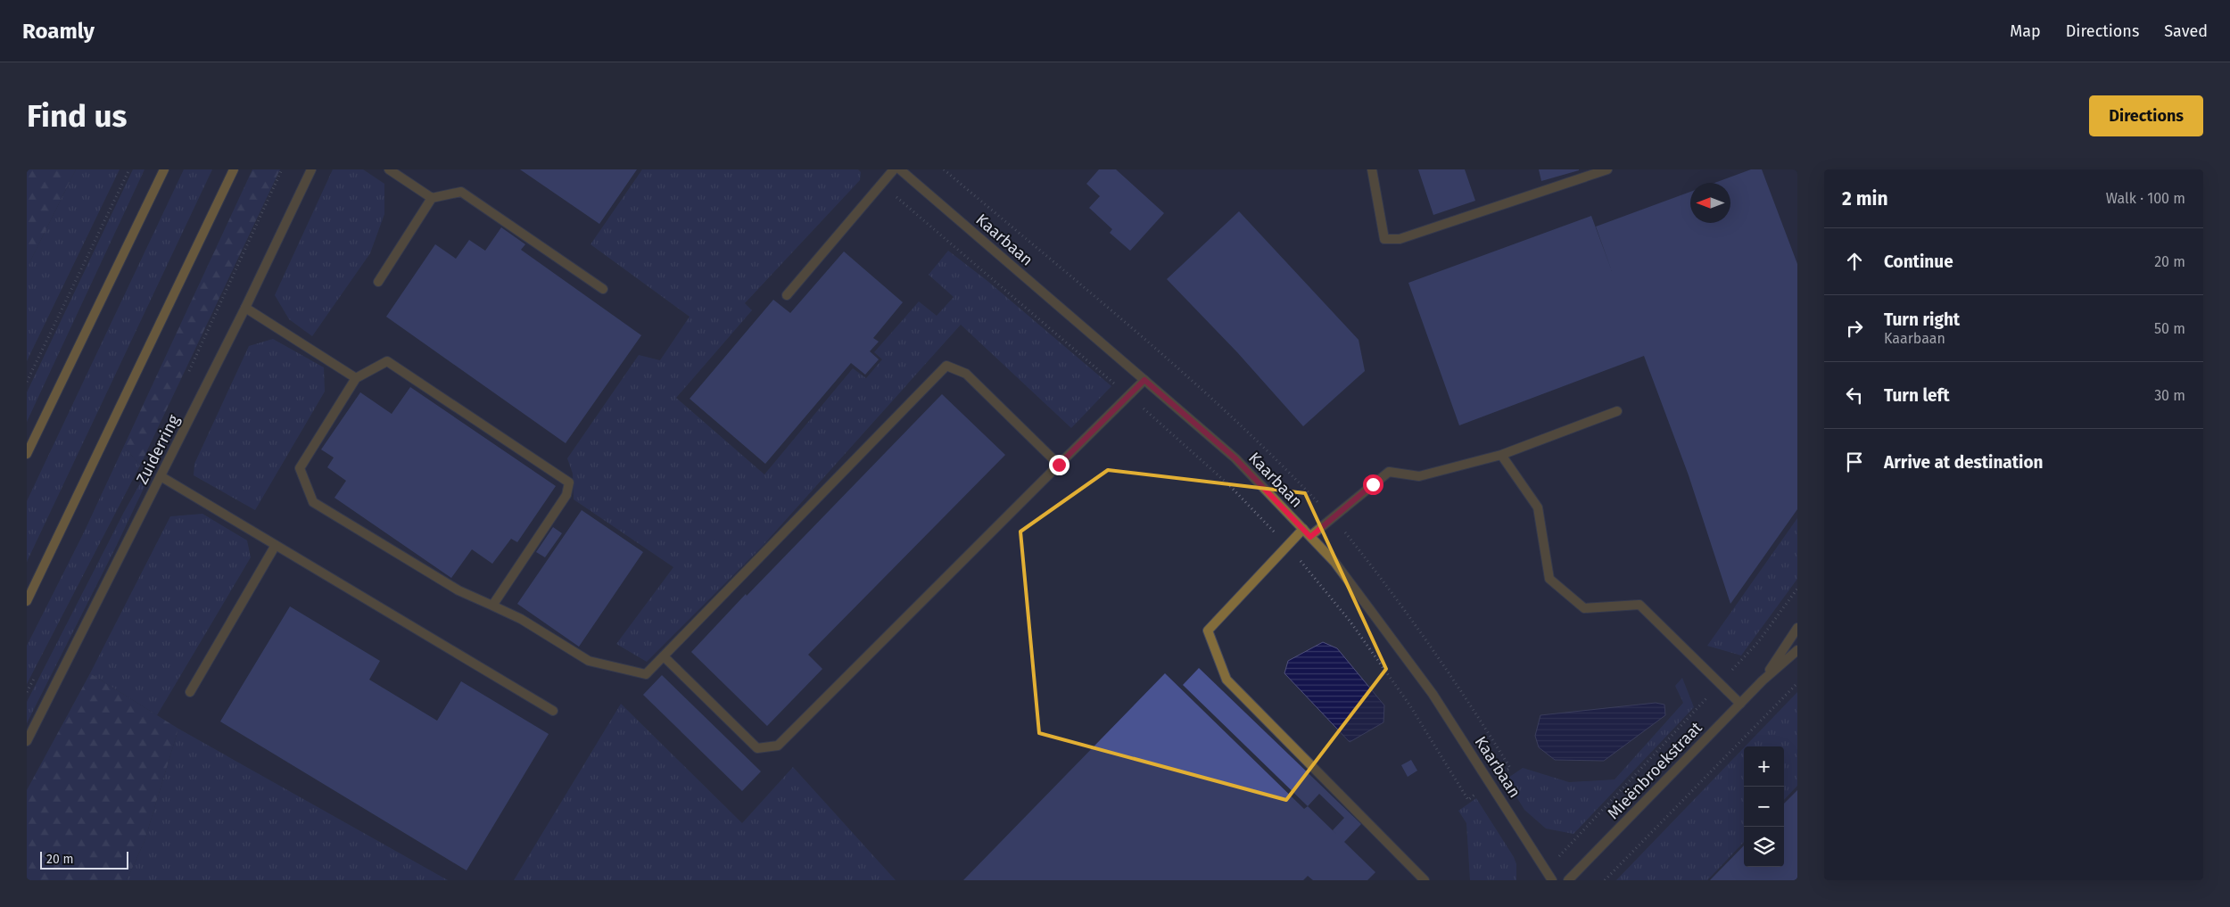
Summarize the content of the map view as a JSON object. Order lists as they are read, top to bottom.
{
  "streets": {
    "street": ["Kaarbaan", "Zuiderring", "Mieënbroekstraat"]
  },
  "scale_bar": "20 m",
  "north": "left",
  "page": {
    "header": "Roamly",
    "nav": ["Map", "Directions", "Saved"],
    "buttons": "Directions",
    "title": "Find us",
    "heading": ["2 min", "Walk · 100 m"],
    "list": [
      ["Continue", "20 m"],
      ["Turn right", "Kaarbaan", "50 m"],
      ["Turn left", "30 m"],
      "Arrive at destination"
    ],
    "map_buttons": ["+", "−"],
    "scale": "20 m"
  }
}
